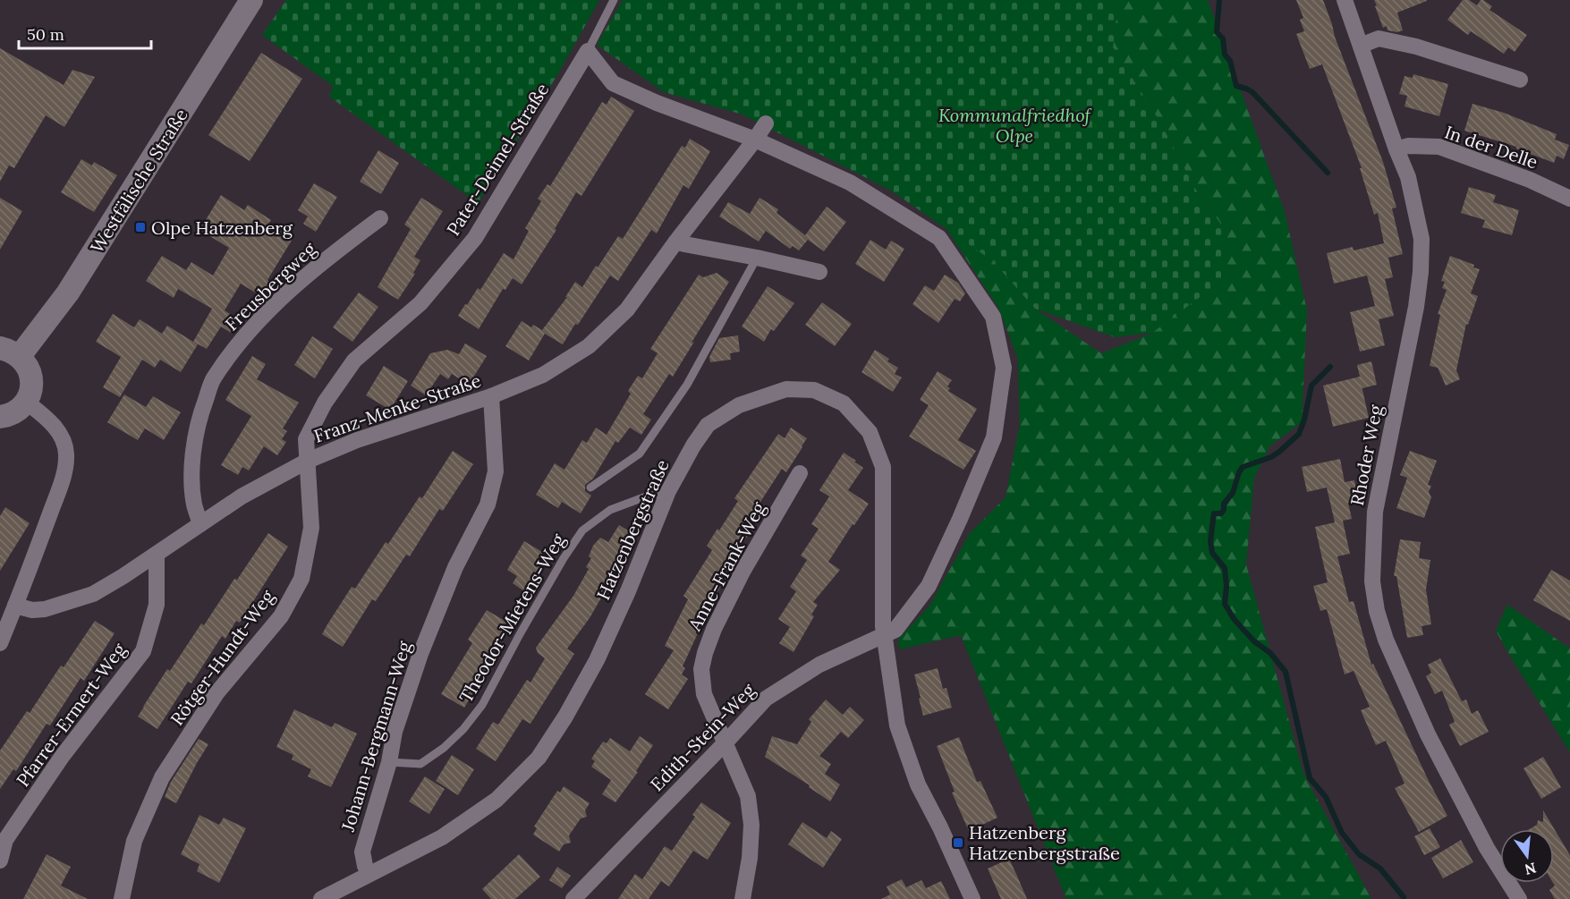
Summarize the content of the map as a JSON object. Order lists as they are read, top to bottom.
{
  "streets": {
    "street": [
      "In der Delle",
      "Pater-Deimel-Straße",
      "Westfälische Straße",
      "Freusbergweg",
      "Franz-Menke-Straße",
      "Rhoder Weg",
      "Hatzenbergstraße",
      "Anne-Frank-Weg",
      "Rötger-Hundt-Weg",
      "Pfarrer-Ermert-Weg",
      "Johann-Bergmann-Weg",
      "Edith-Stein-Weg"
    ],
    "lane": ["Theodor-Mietens-Weg"]
  },
  "crossings": [
    ["In der Delle", "Rhoder Weg"],
    ["Pater-Deimel-Straße", "Franz-Menke-Straße"],
    ["Pater-Deimel-Straße", "Rötger-Hundt-Weg"],
    ["Freusbergweg", "Franz-Menke-Straße"],
    ["Franz-Menke-Straße", "Rötger-Hundt-Weg"],
    ["Franz-Menke-Straße", "Pfarrer-Ermert-Weg"],
    ["Franz-Menke-Straße", "Johann-Bergmann-Weg"],
    ["Franz-Menke-Straße", "Edith-Stein-Weg"],
    ["Hatzenbergstraße", "Theodor-Mietens-Weg"],
    ["Hatzenbergstraße", "Johann-Bergmann-Weg"],
    ["Hatzenbergstraße", "Edith-Stein-Weg"],
    ["Anne-Frank-Weg", "Edith-Stein-Weg"],
    ["Theodor-Mietens-Weg", "Johann-Bergmann-Weg"]
  ],
  "parks": ["Kommunalfriedhof Olpe"],
  "places": {
    "transit": ["Olpe Hatzenberg", "Hatzenberg Hatzenbergstraße"]
  },
  "scale_bar": "50 m",
  "north": "bottom"
}
